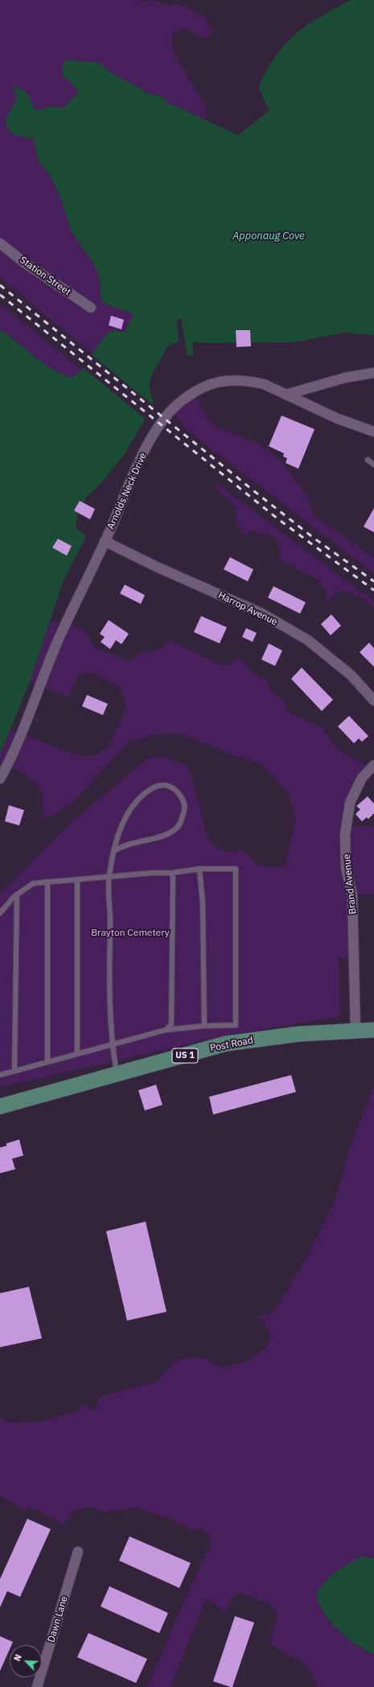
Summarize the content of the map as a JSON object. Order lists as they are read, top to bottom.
{
  "streets": {
    "main road": ["Post Road", "US 1"],
    "street": [
      "Station Street",
      "Arnolds Neck Drive",
      "Harrop Avenue",
      "Brand Avenue",
      "Dawn Lane"
    ]
  },
  "crossings": [
    ["Arnolds Neck Drive", "Harrop Avenue"],
    ["Brand Avenue", "Post Road"]
  ],
  "water": ["Apponaug Cove"],
  "parks": ["Brayton Cemetery"],
  "north": "top left"
}
